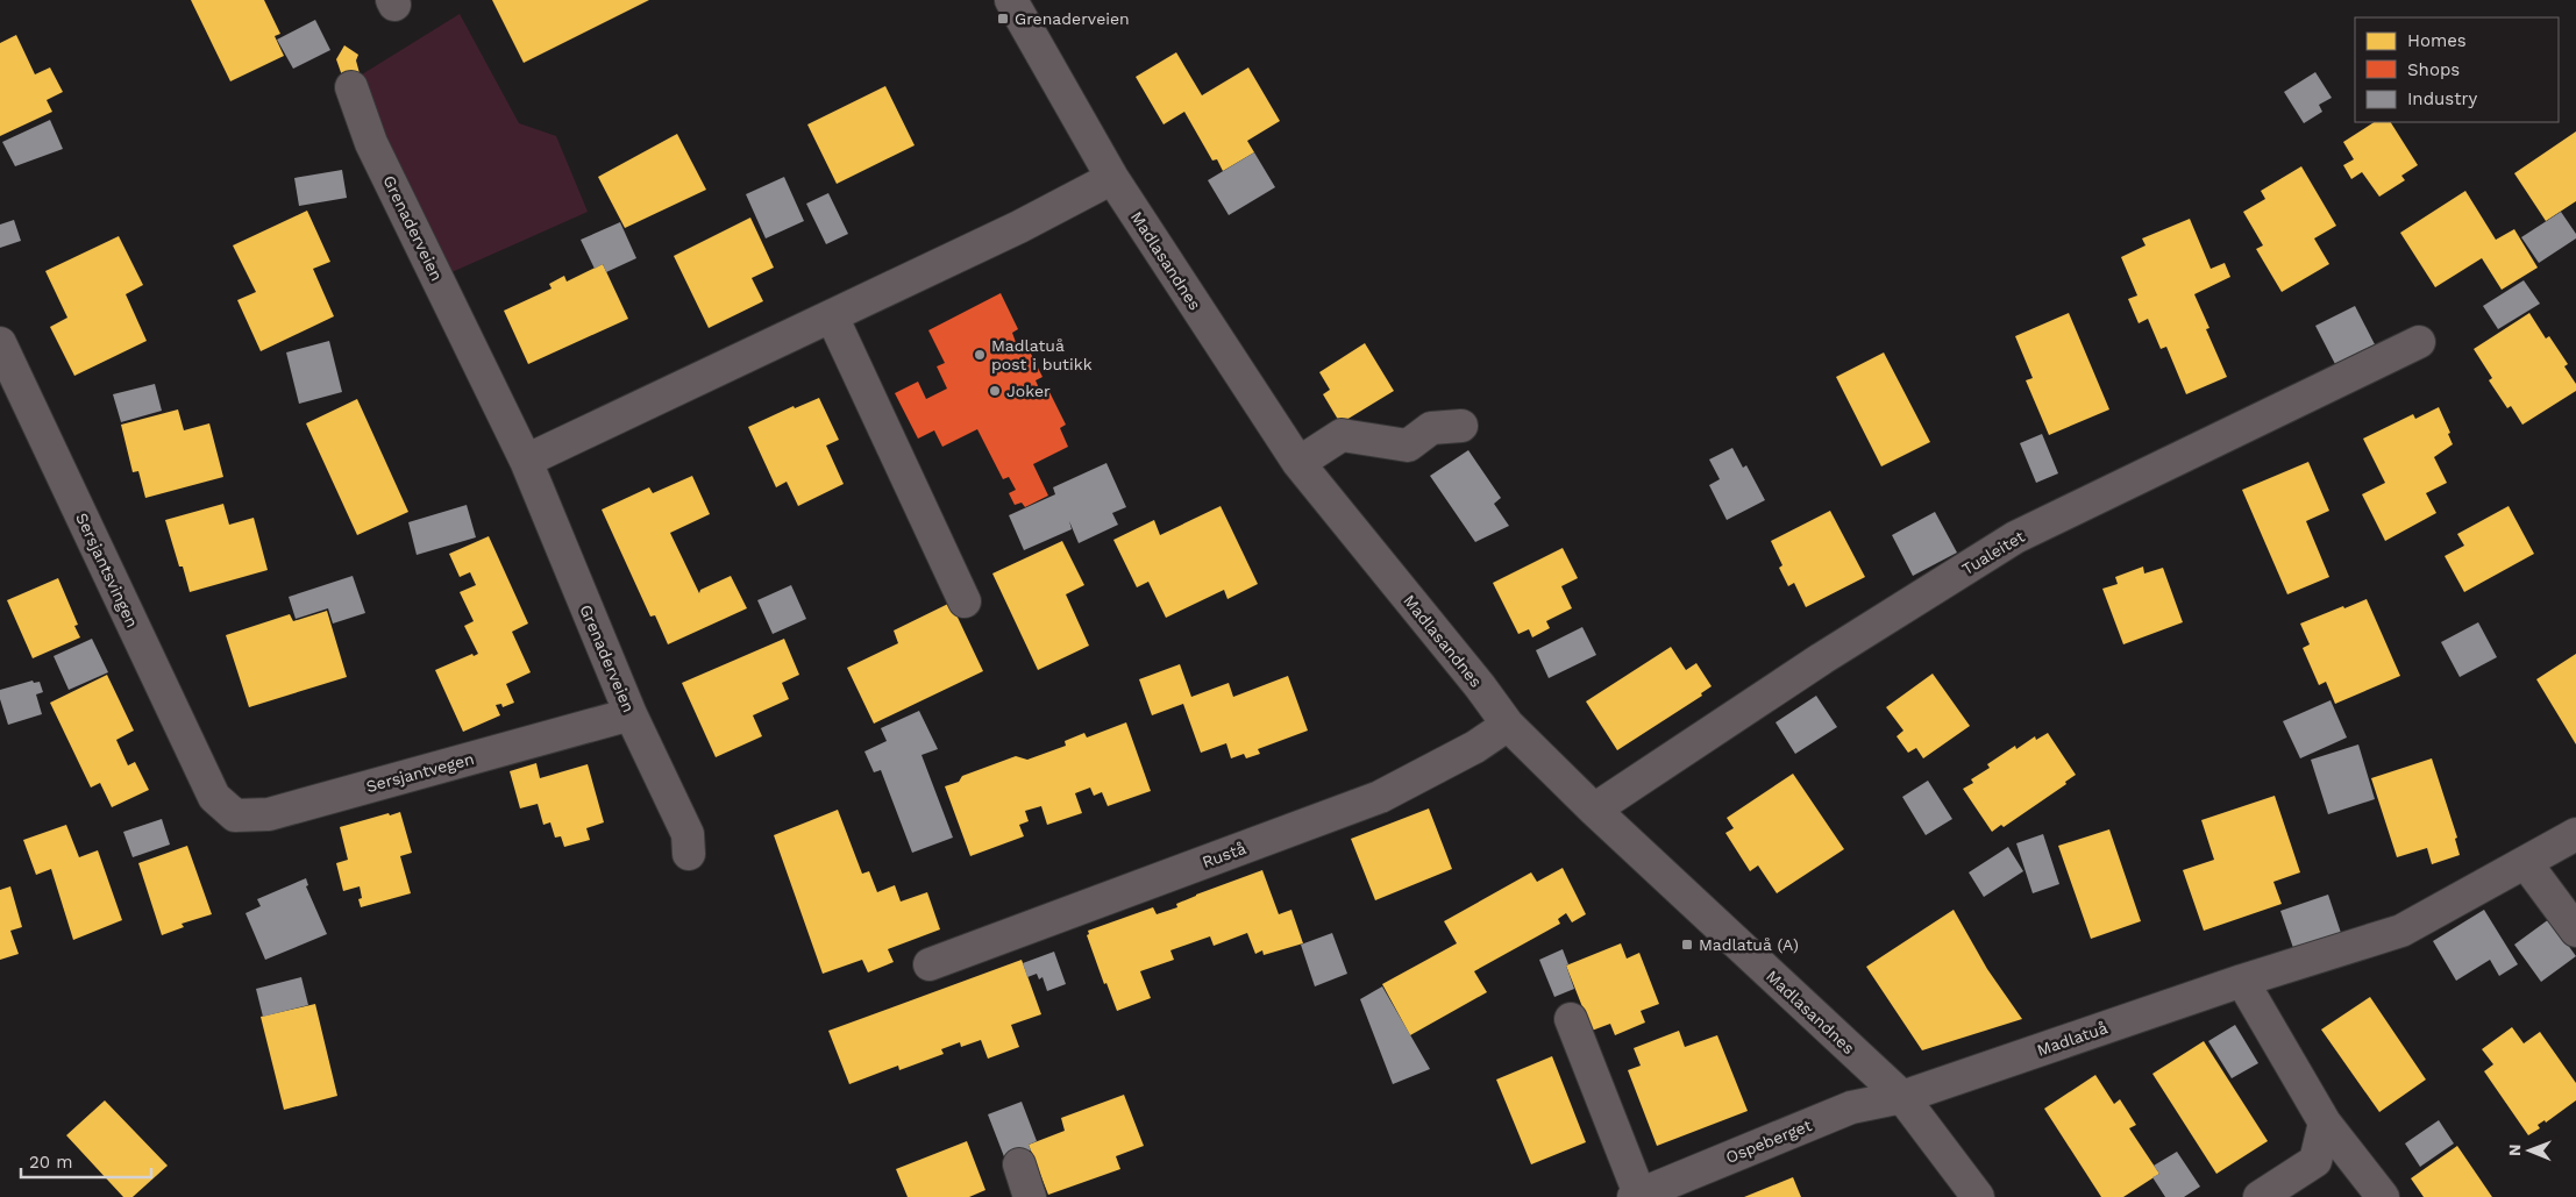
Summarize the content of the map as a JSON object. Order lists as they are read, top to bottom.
{
  "streets": {
    "street": [
      "Grenaderveien",
      "Madlasandnes",
      "Tualeitet",
      "Sersjantsvingen",
      "Sersjantvegen",
      "Rustå",
      "Madlatuå",
      "Ospeberget"
    ]
  },
  "crossings": [
    ["Grenaderveien", "Sersjantvegen"],
    ["Madlasandnes", "Tualeitet"],
    ["Madlasandnes", "Rustå"],
    ["Madlasandnes", "Madlatuå"],
    ["Madlasandnes", "Ospeberget"],
    ["Sersjantsvingen", "Sersjantvegen"],
    ["Madlatuå", "Ospeberget"]
  ],
  "places": {
    "transit": ["Grenaderveien", "Madlatuå (A)"],
    "other": ["Madlatuå post i butikk", "Joker"]
  },
  "legend": ["Homes", "Shops", "Industry"],
  "scale_bar": "20 m",
  "north": "left"
}
